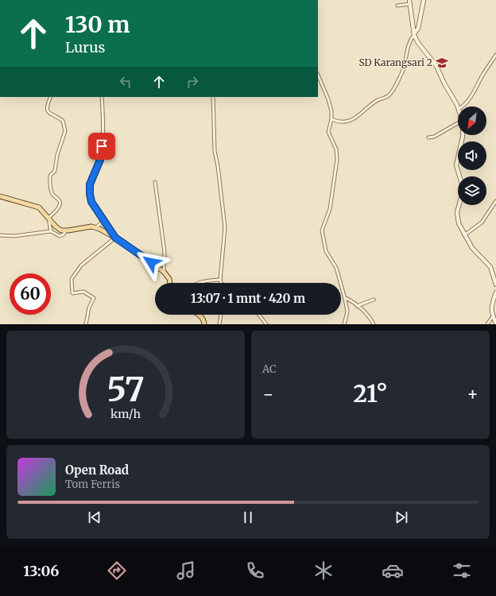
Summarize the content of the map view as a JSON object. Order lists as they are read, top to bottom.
{
  "places": {
    "school or university": ["SD Karangsari 2"]
  },
  "north": "bottom left",
  "page": {
    "turn": ["130 m", "Lurus"],
    "limit": "60",
    "trip": "13:07 · 1 mnt · 420 m",
    "tile": "AC",
    "heat": ["−", "21°", "+"],
    "song": ["Open Road", "Tom Ferris"],
    "tabs": "13:06",
    "gauge": ["57", "km/h"]
  }
}
